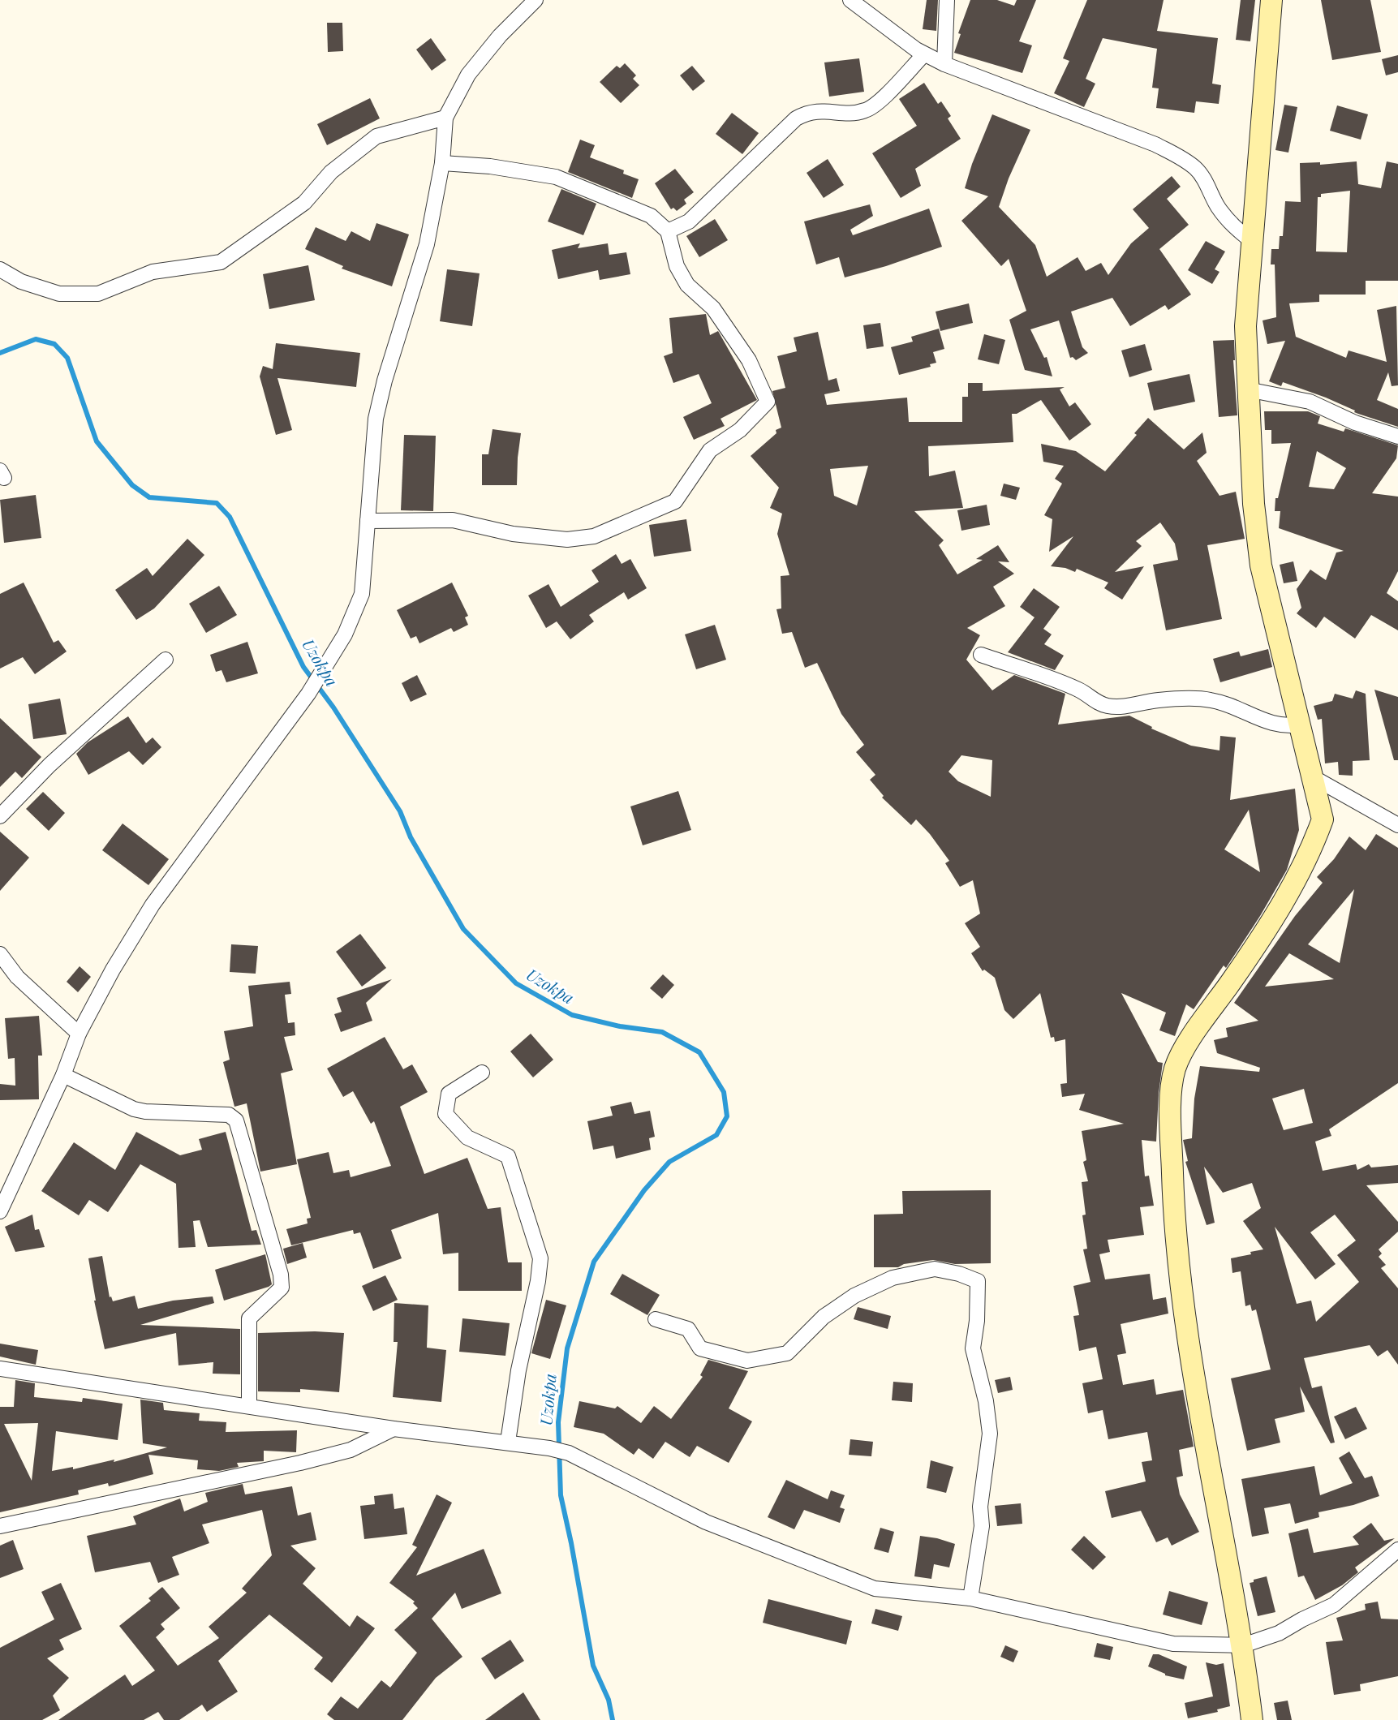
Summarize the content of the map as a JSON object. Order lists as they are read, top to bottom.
{
  "water": ["Uzokpa"]
}
